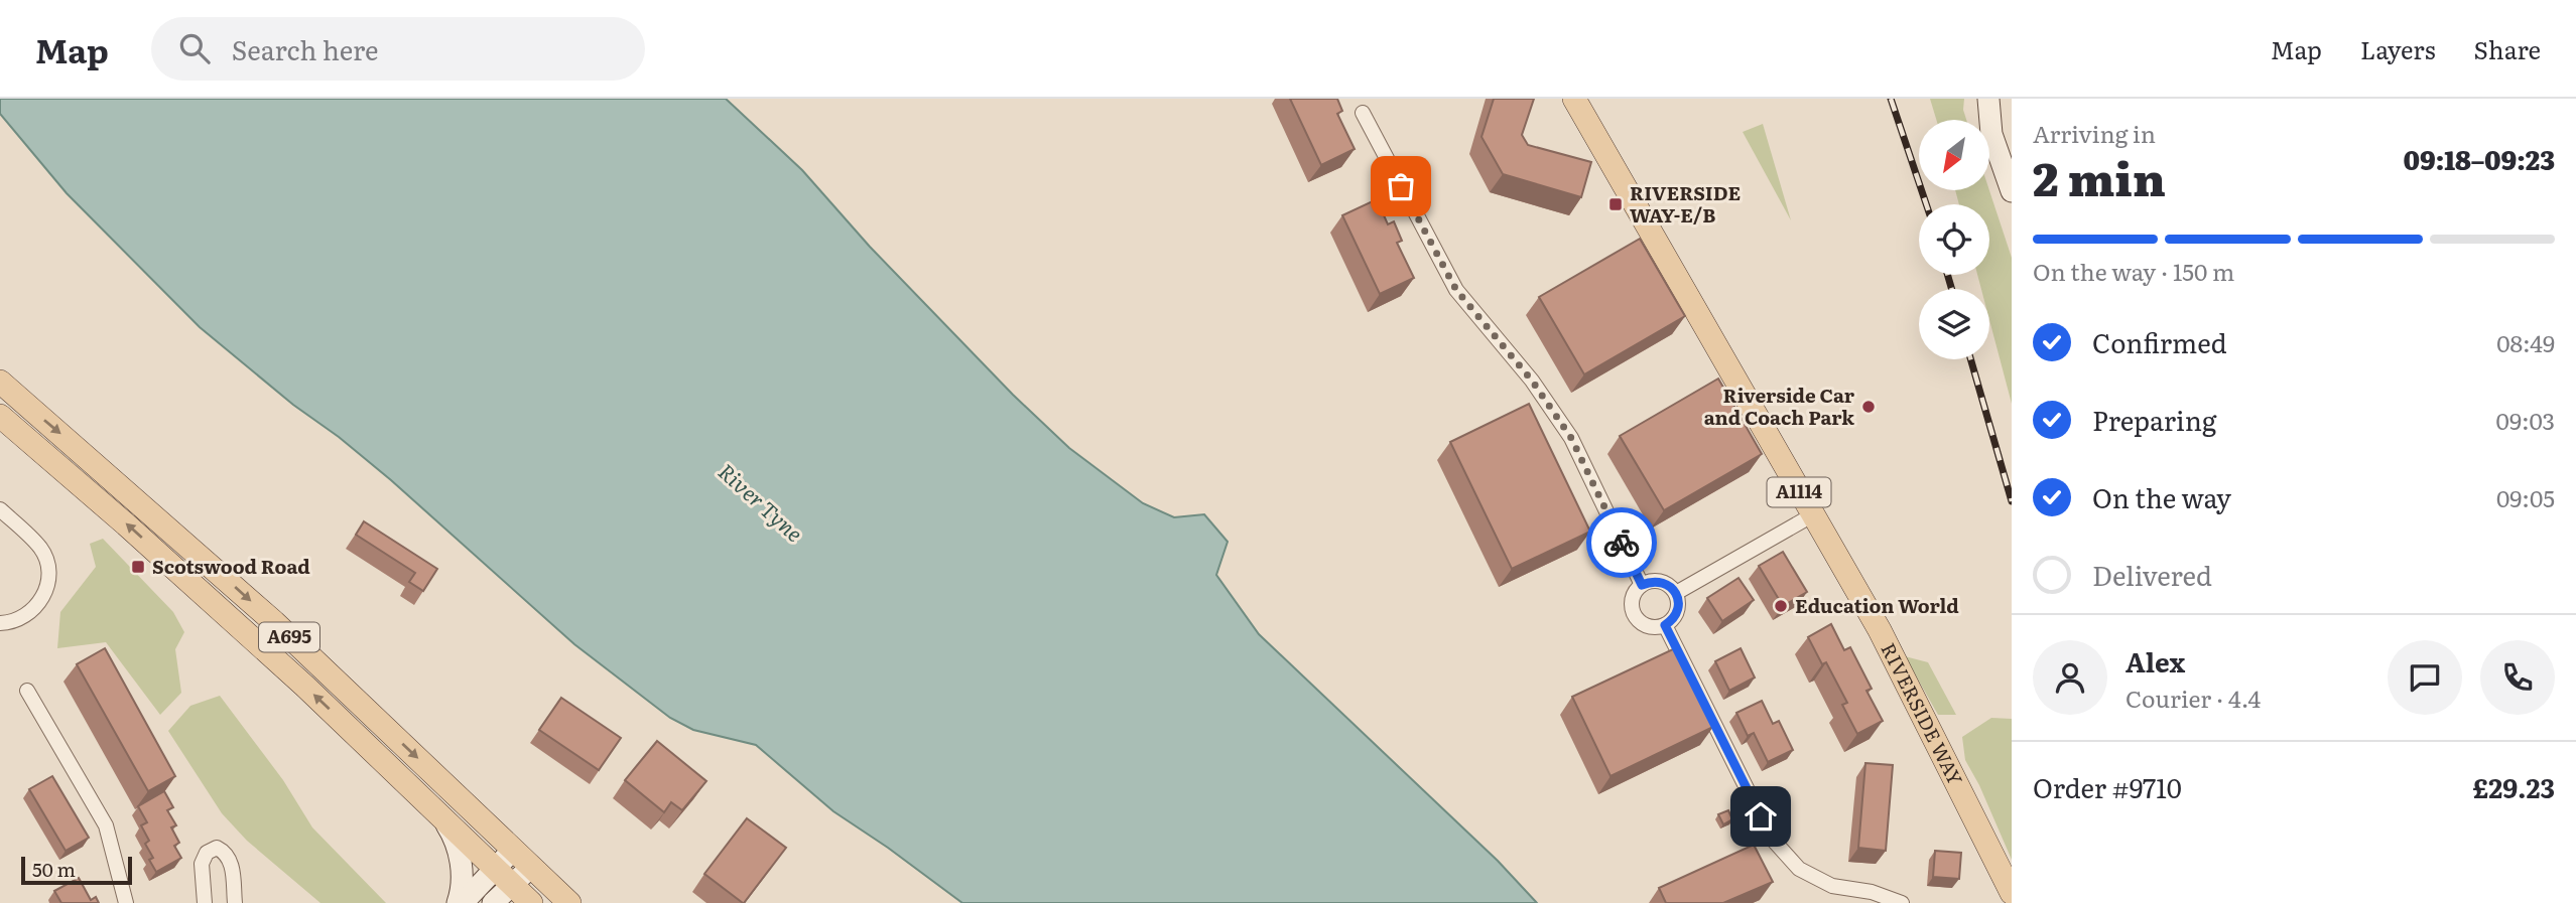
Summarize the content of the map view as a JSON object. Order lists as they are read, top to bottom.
{
  "streets": {
    "main road": ["A1114", "A695", "RIVERSIDE WAY"]
  },
  "water": ["River Tyne"],
  "places": {
    "transit": ["RIVERSIDE WAY-E/B", "Scotswood Road"],
    "other": ["Riverside Car and Coach Park", "Education World"]
  },
  "scale_bar": "50 m",
  "north": "bottom left",
  "page": {
    "header": "Map",
    "search": "Search here",
    "nav": ["Map", "Layers", "Share"],
    "heading": ["2 min", "Arriving in", "09:18–09:23"],
    "panel": [
      "Alex",
      "Courier · 4.4",
      "Order #9710",
      "£29.23"
    ],
    "bar": "On the way · 150 m",
    "list": [
      ["Confirmed", "08:49"],
      ["Preparing", "09:03"],
      ["On the way", "09:05"],
      "Delivered"
    ],
    "scale": "50 m"
  }
}
